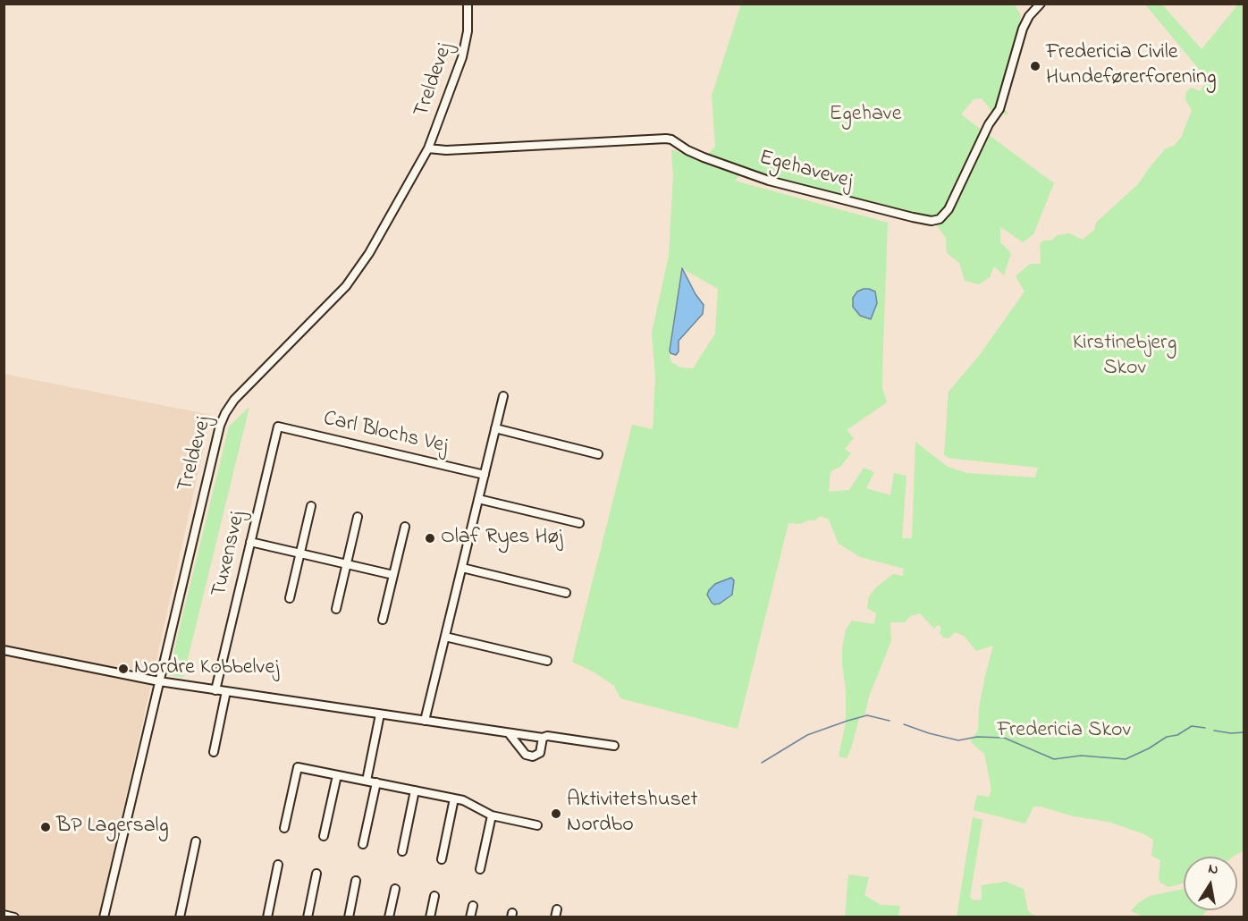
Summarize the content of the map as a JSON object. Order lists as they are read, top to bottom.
{
  "streets": {
    "street": [
      "Treldevej",
      "Egehavevej",
      "Carl Blochs Vej",
      "Tuxensvej"
    ]
  },
  "crossings": [
    ["Treldevej", "Egehavevej"],
    ["Carl Blochs Vej", "Tuxensvej"]
  ],
  "parks": ["Egehave", "Kirstinebjerg Skov", "Fredericia Skov"],
  "places": [
    "Fredericia Civile Hundeførerforening",
    "Olaf Ryes Høj",
    "Nordre Kobbelvej",
    "Aktivitetshuset Nordbo",
    "BP Lagersalg"
  ],
  "north": "top"
}
